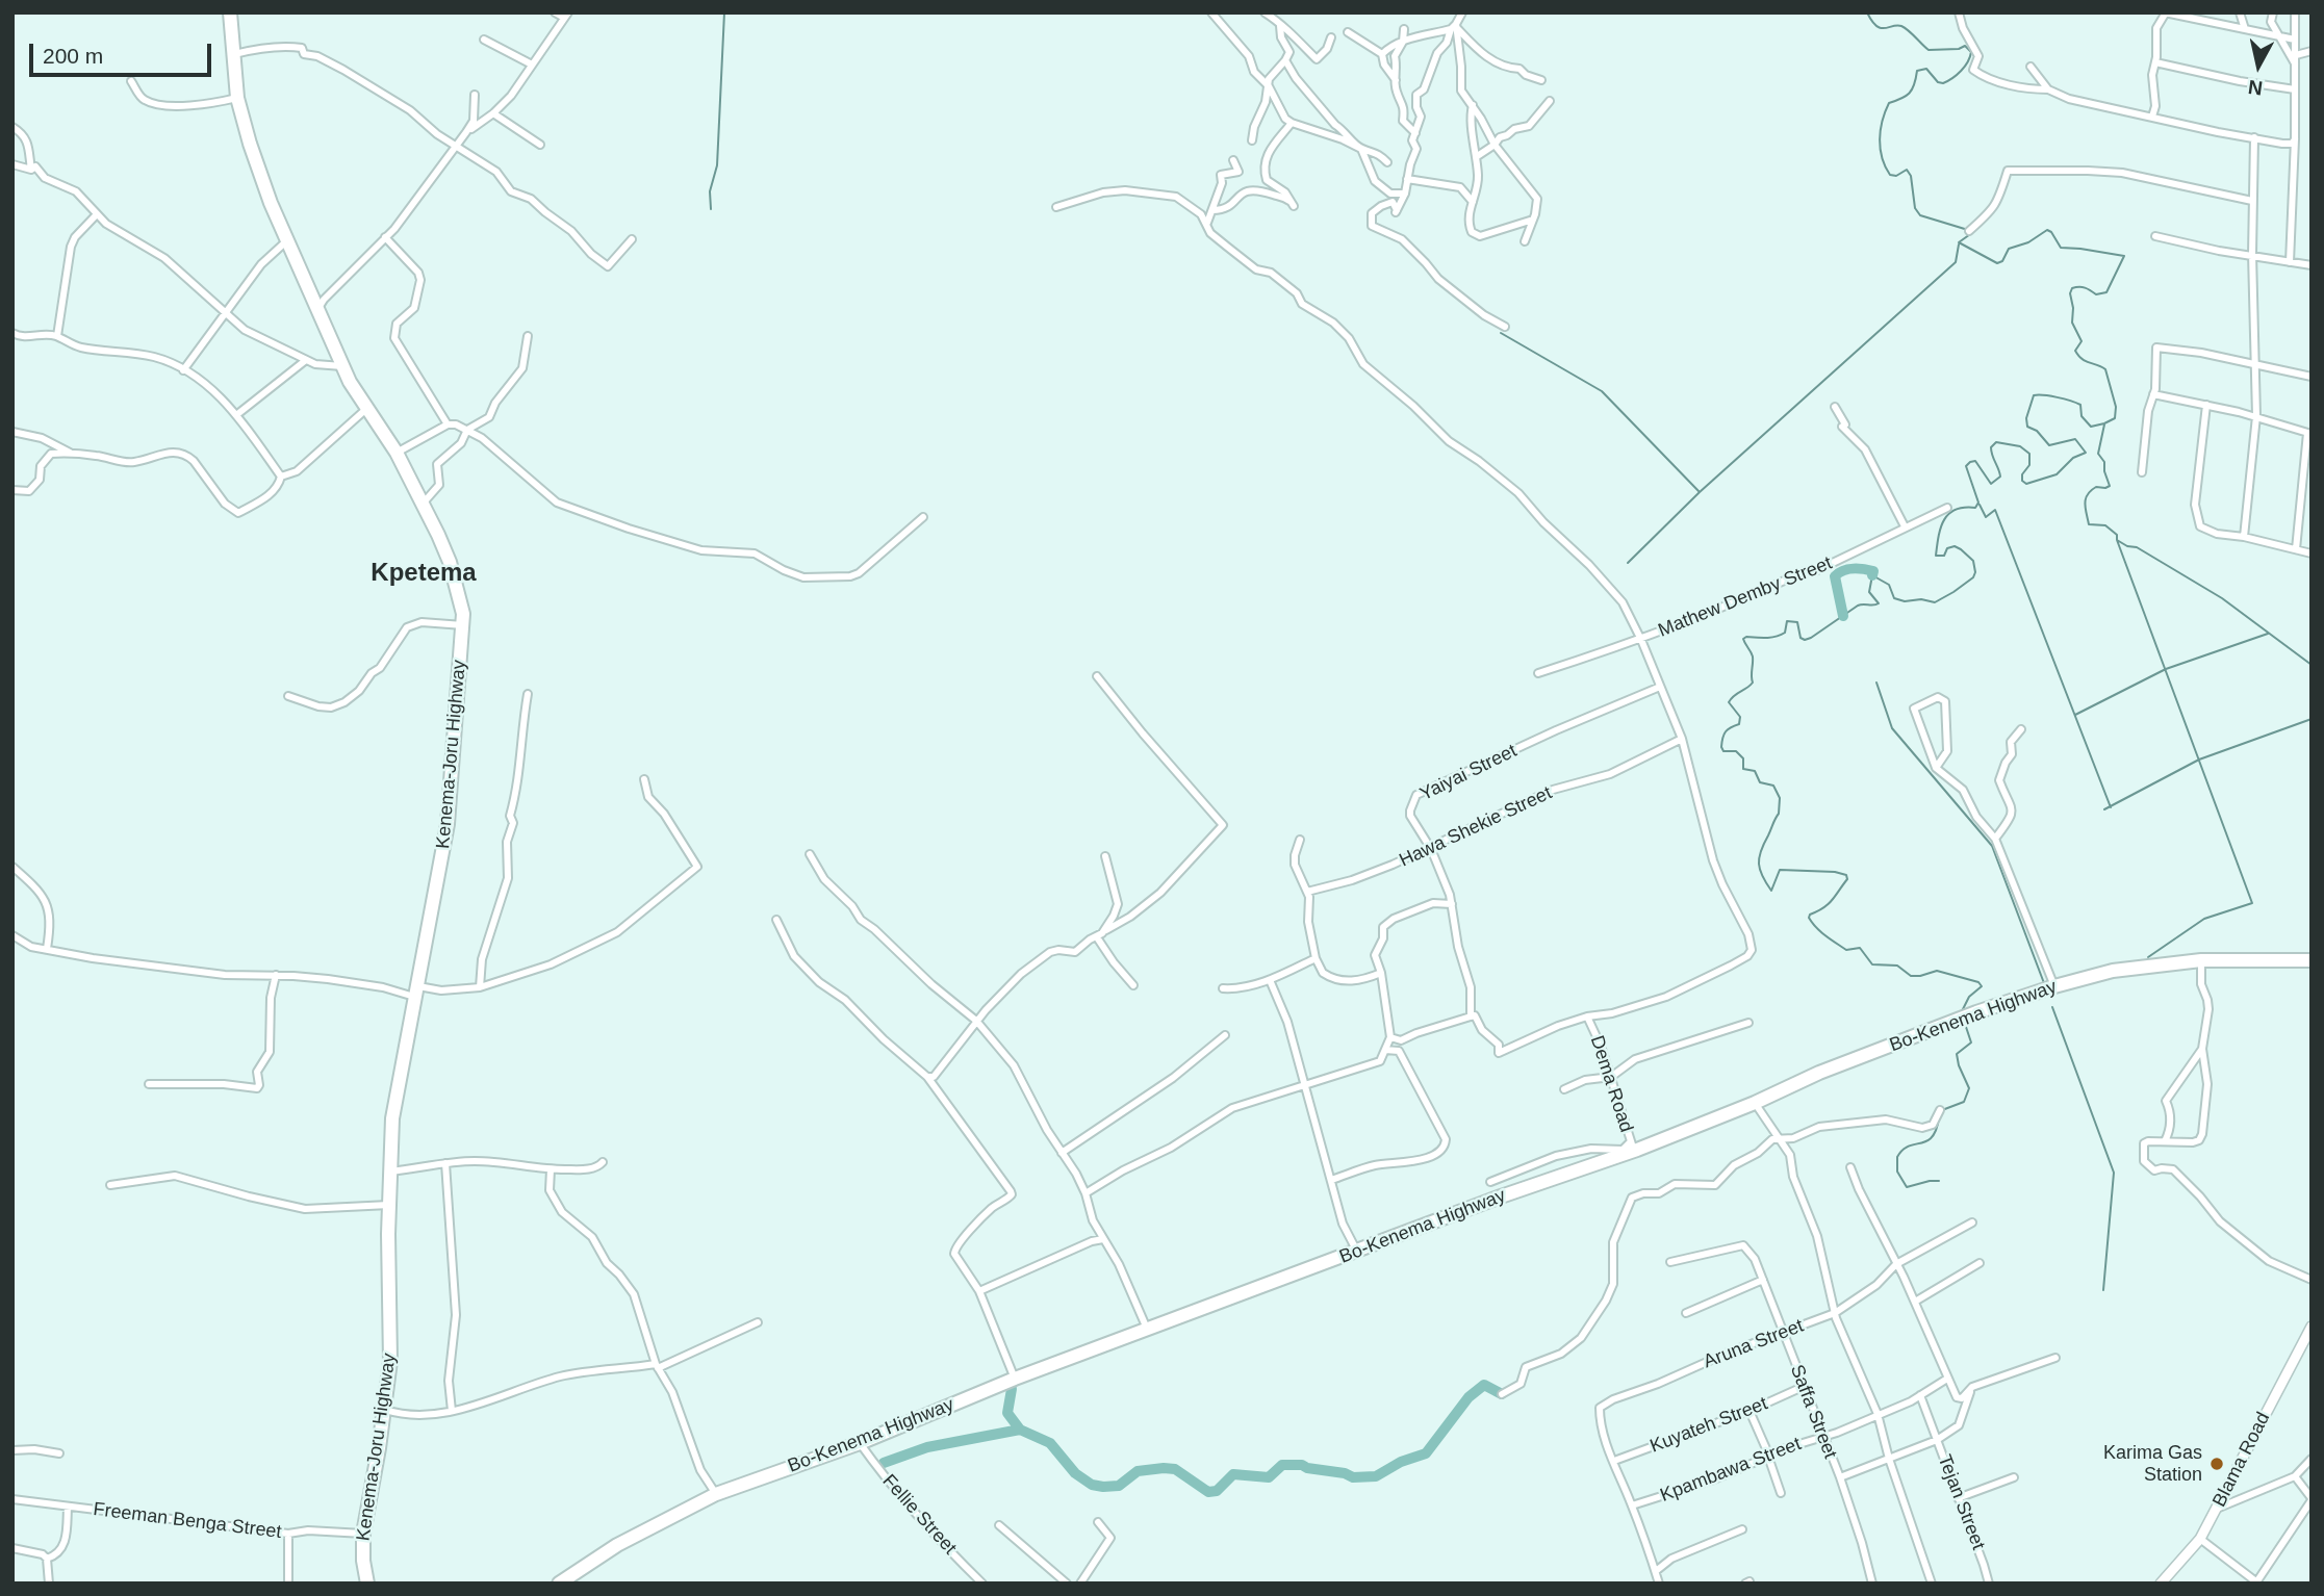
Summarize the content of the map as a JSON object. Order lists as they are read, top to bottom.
{
  "streets": {
    "highway": ["Kenema-Joru Highway", "Bo-Kenema Highway"],
    "street": [
      "Mathew Demby Street",
      "Yaiyai Street",
      "Hawa Shekie Street",
      "Dema Road",
      "Aruna Street",
      "Saffa Street",
      "Kuyateh Street",
      "Blama Road",
      "Kpambawa Street",
      "Tejan Street",
      "Fellie Street",
      "Freeman Benga Street"
    ]
  },
  "crossings": [
    ["Kenema-Joru Highway", "Freeman Benga Street"],
    ["Yaiyai Street", "Hawa Shekie Street"],
    ["Bo-Kenema Highway", "Dema Road"],
    ["Bo-Kenema Highway", "Fellie Street"],
    ["Aruna Street", "Saffa Street"],
    ["Aruna Street", "Kuyateh Street"],
    ["Saffa Street", "Kuyateh Street"],
    ["Saffa Street", "Kpambawa Street"]
  ],
  "districts": ["Kpetema"],
  "places": ["Karima Gas Station"],
  "scale_bar": "200 m",
  "north": "bottom"
}
